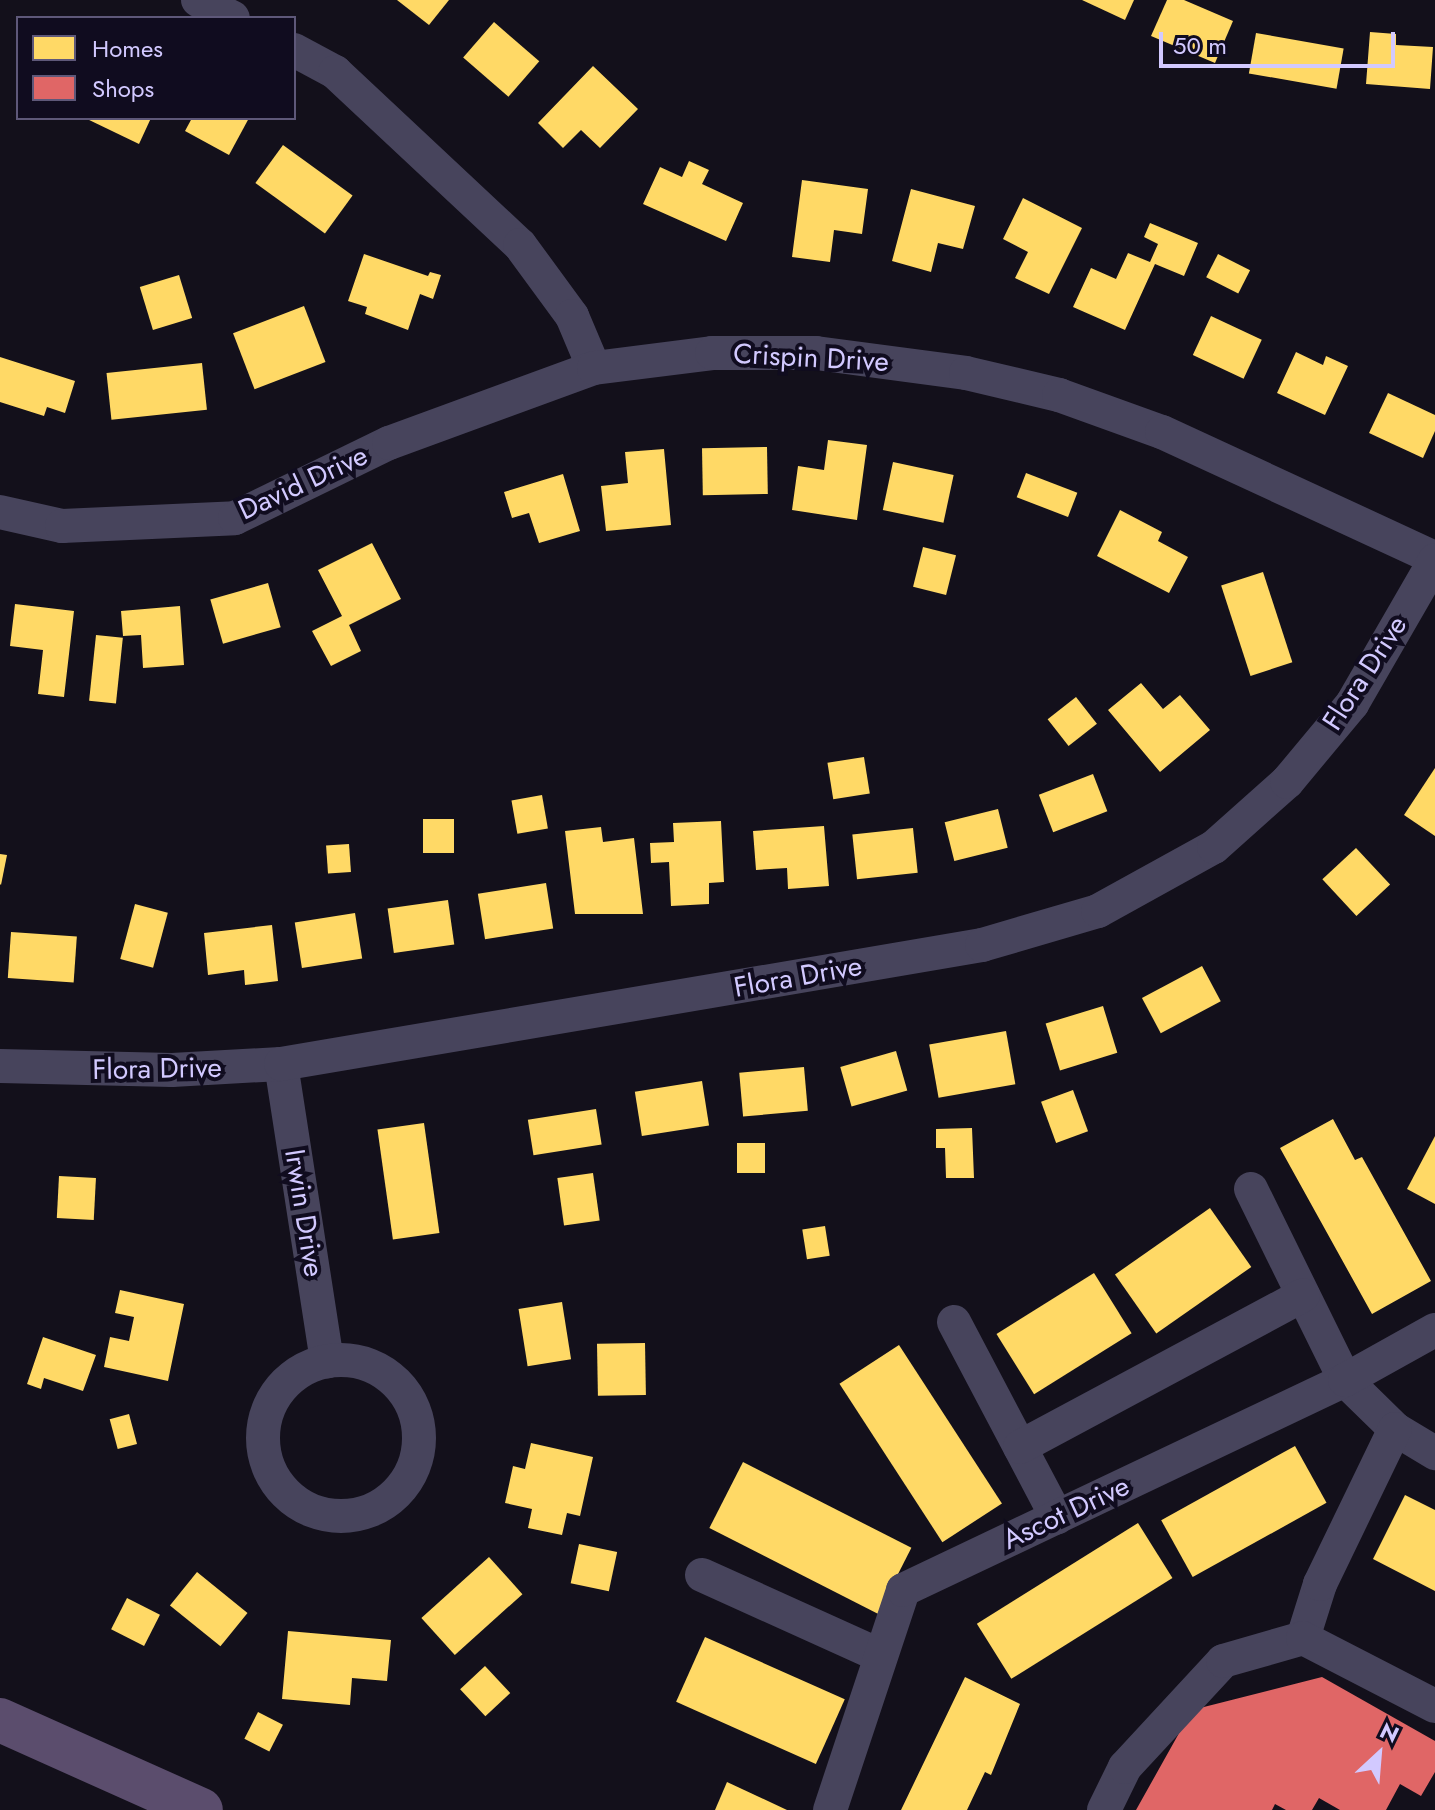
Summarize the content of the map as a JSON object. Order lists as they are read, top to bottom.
{
  "streets": {
    "street": [
      "Crispin Drive",
      "David Drive",
      "Flora Drive",
      "Irwin Drive",
      "Ascot Drive"
    ]
  },
  "crossings": [
    ["Crispin Drive", "David Drive"],
    ["Crispin Drive", "Flora Drive"],
    ["Flora Drive", "Irwin Drive"]
  ],
  "legend": ["Homes", "Shops"],
  "scale_bar": "50 m",
  "north": "top right"
}
